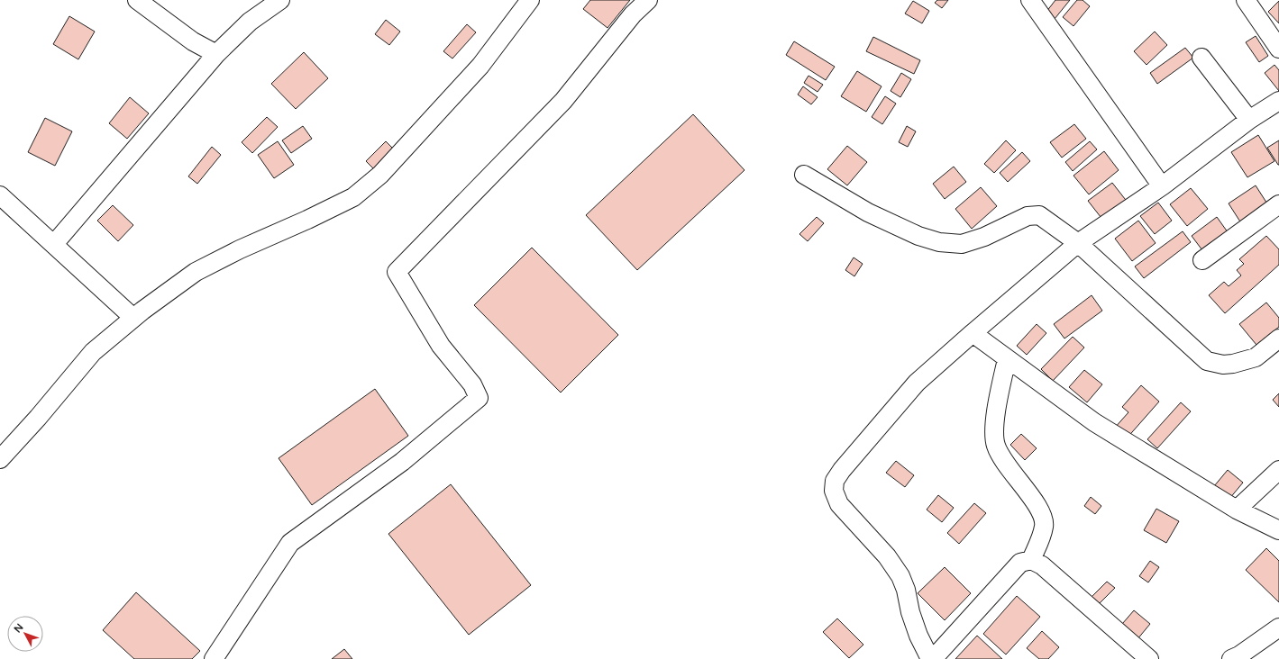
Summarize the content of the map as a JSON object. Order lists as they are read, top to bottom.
{
  "north": "top left"
}
